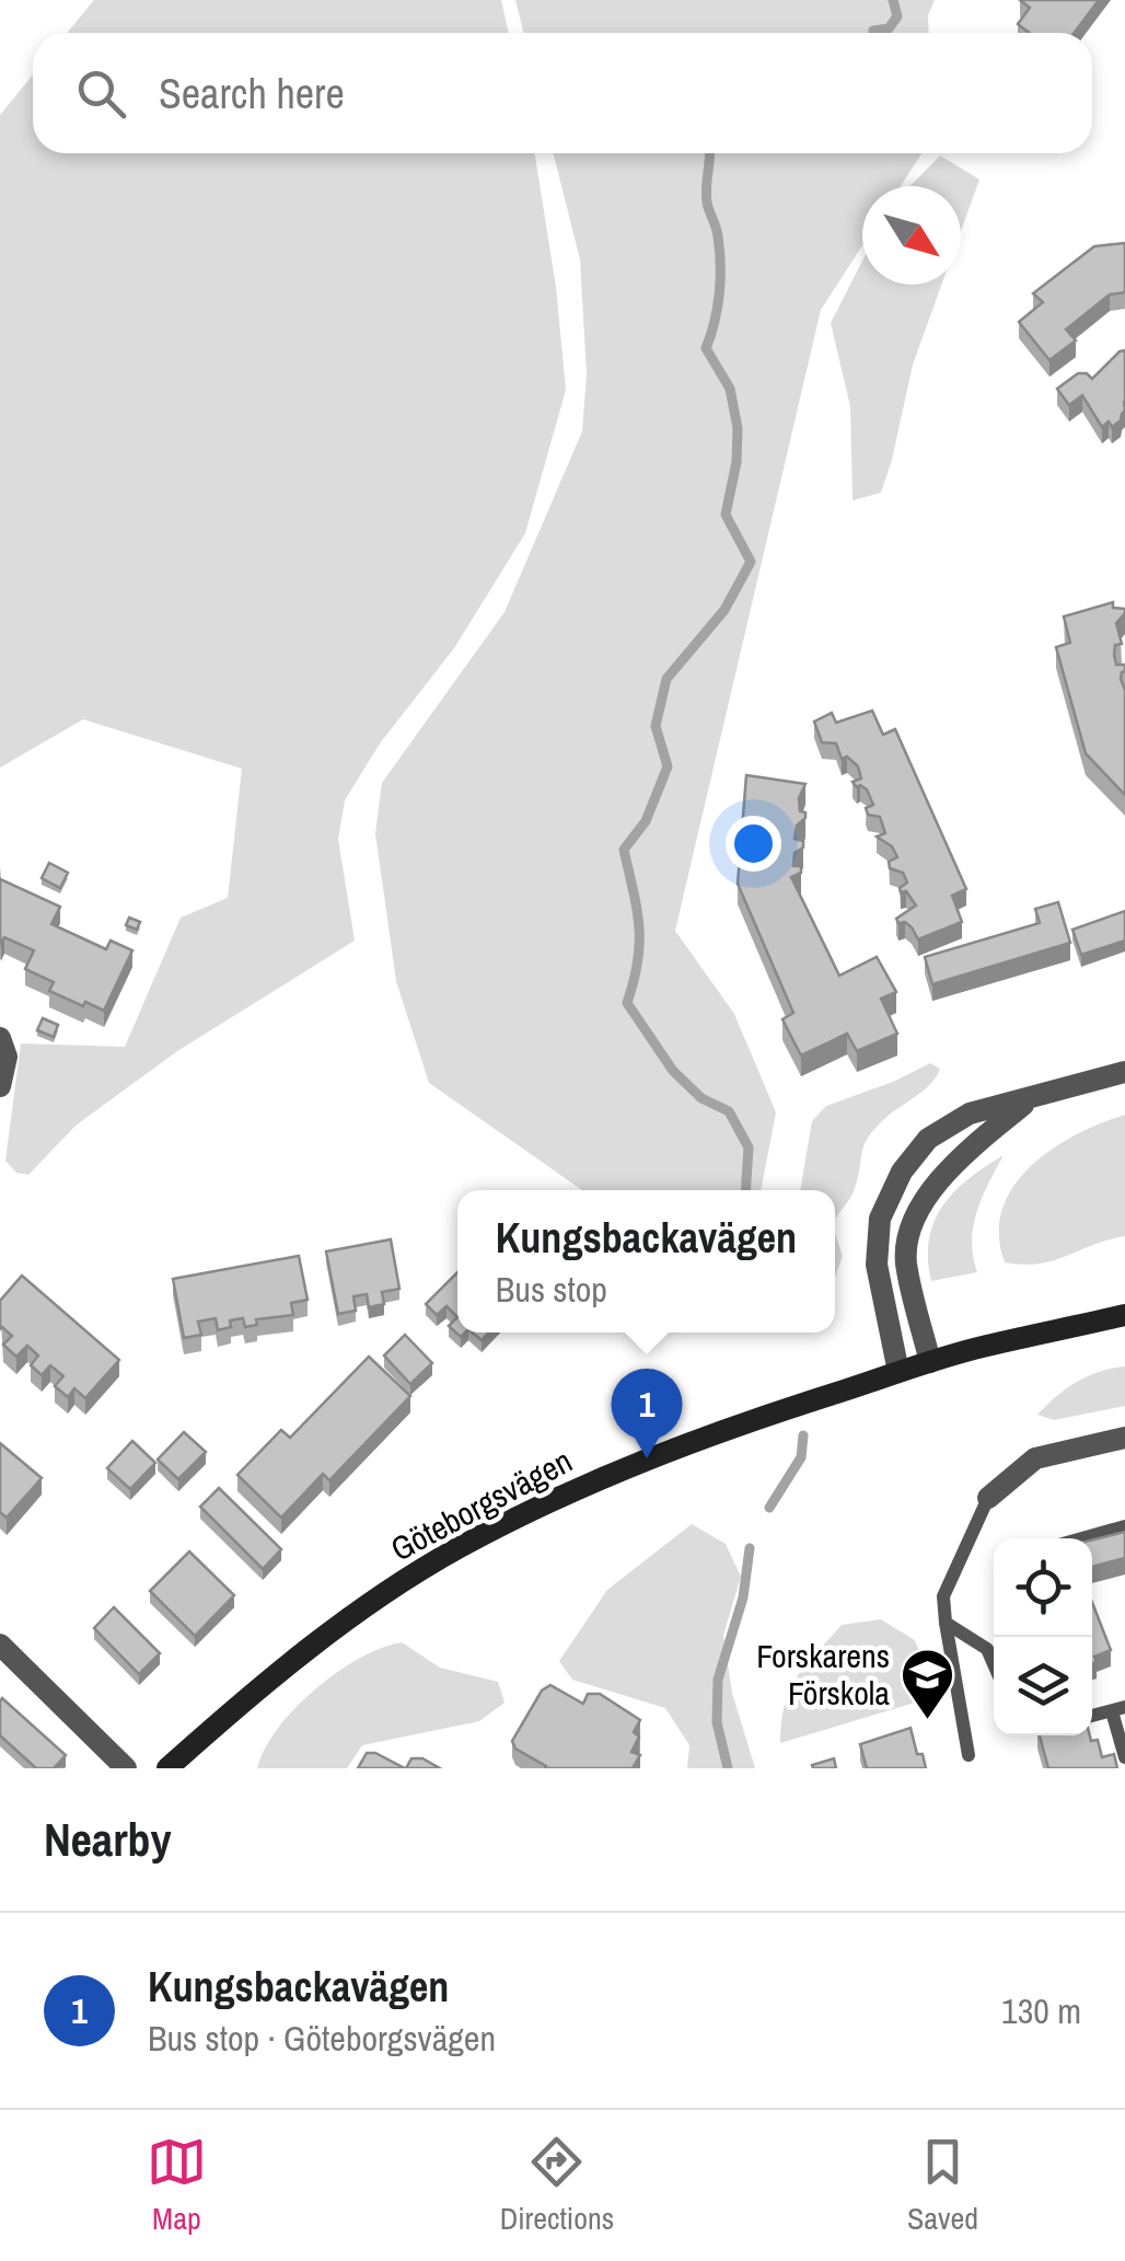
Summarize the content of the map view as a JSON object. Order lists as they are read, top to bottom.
{
  "streets": {
    "street": ["Göteborgsvägen"]
  },
  "places": {
    "school or university": ["Forskarens Förskola"]
  },
  "north": "bottom right",
  "page": {
    "search": "Search here",
    "popup": ["Kungsbackavägen", "Bus stop"],
    "pins": "1",
    "heading": "Nearby",
    "list": [
      {
        "mark": "1",
        "name": "Kungsbackavägen",
        "note": "Bus stop · Göteborgsvägen",
        "value": "130 m"
      }
    ],
    "nav": ["Map", "Directions", "Saved"]
  }
}
